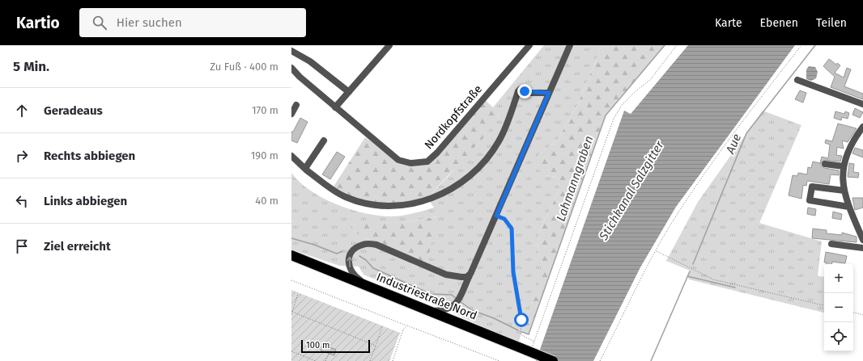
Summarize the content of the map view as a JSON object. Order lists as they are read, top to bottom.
{
  "streets": {
    "highway": ["Industriestraße Nord"],
    "street": ["Nordkopfstraße"]
  },
  "water": ["Aue", "Lahmanngraben", "Stichkanal Salzgitter"],
  "scale_bar": "100 m",
  "page": {
    "header": "Kartio",
    "search": "Hier suchen",
    "nav": ["Karte", "Ebenen", "Teilen"],
    "heading": ["5 Min.", "Zu Fuß · 400 m"],
    "list": [
      ["Geradeaus", "170 m"],
      ["Rechts abbiegen", "190 m"],
      ["Links abbiegen", "40 m"],
      "Ziel erreicht"
    ],
    "map_buttons": ["+", "−"],
    "scale": "100 m"
  }
}
